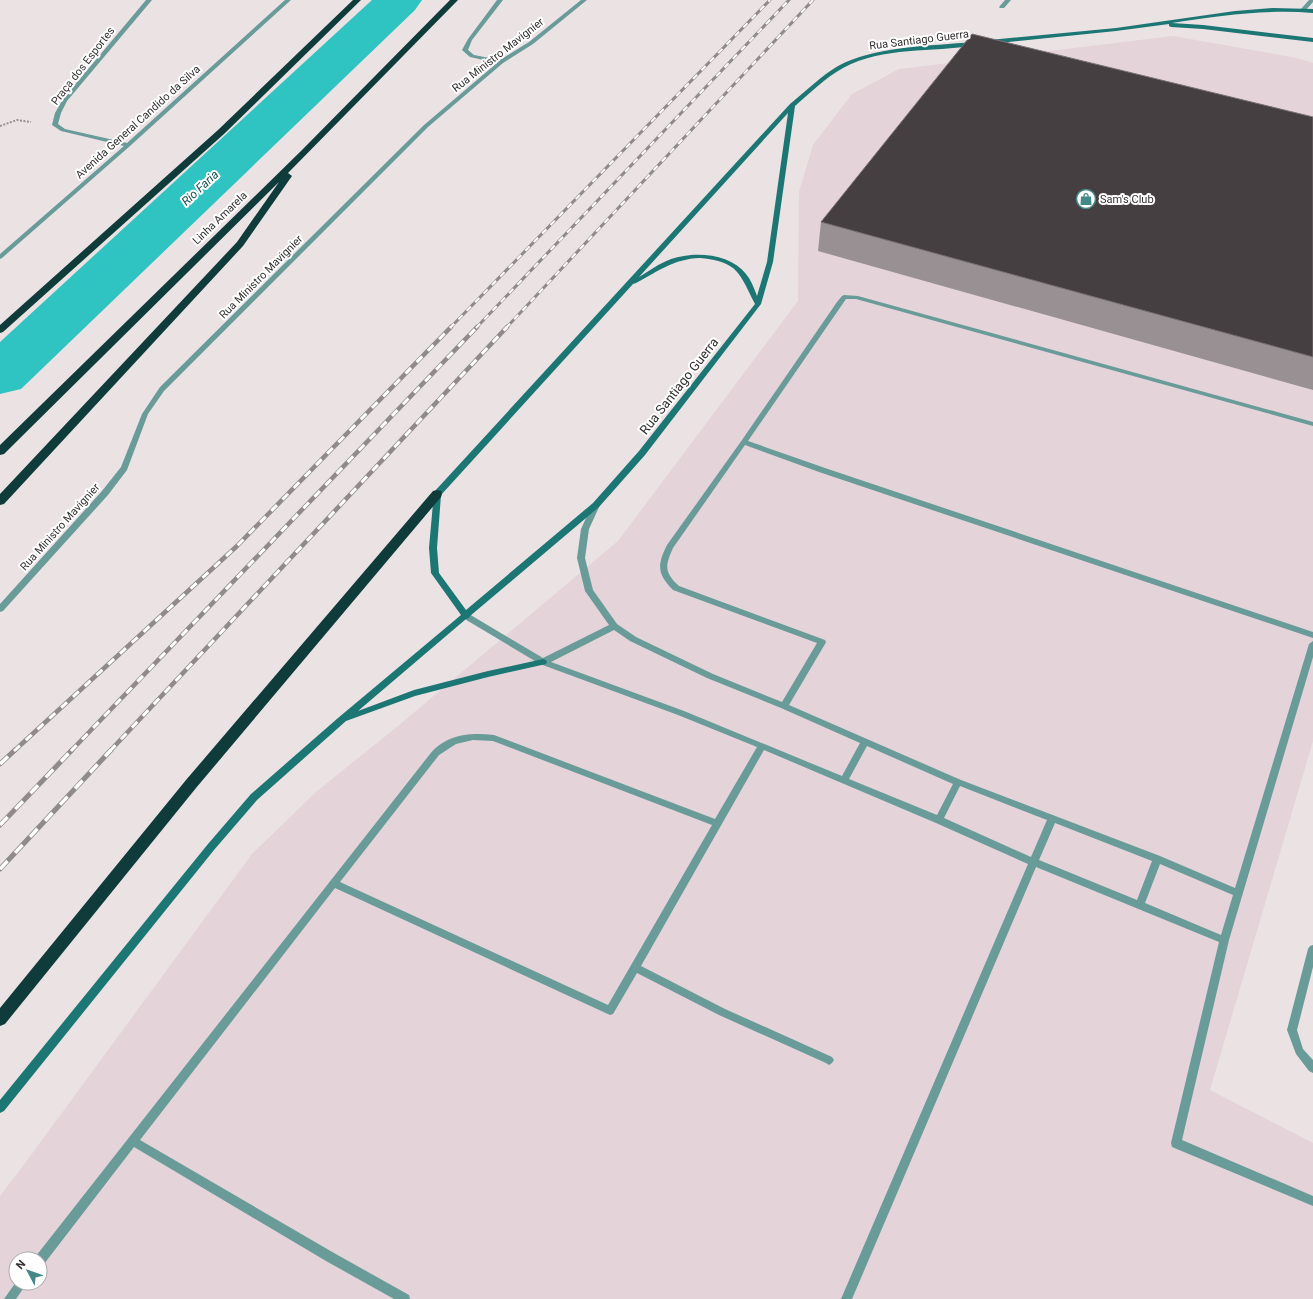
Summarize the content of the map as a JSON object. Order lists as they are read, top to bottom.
{
  "streets": {
    "highway": ["Linha Amarela"],
    "main road": ["Rua Santiago Guerra"],
    "street": ["Rua Ministro Mavignier", "Praça dos Esportes", "Avenida General Candido da Silva"]
  },
  "crossings": [
    ["Praça dos Esportes", "Avenida General Candido da Silva"]
  ],
  "water": ["Rio Faria"],
  "places": {
    "shop": ["Sam's Club"]
  },
  "north": "top left"
}
